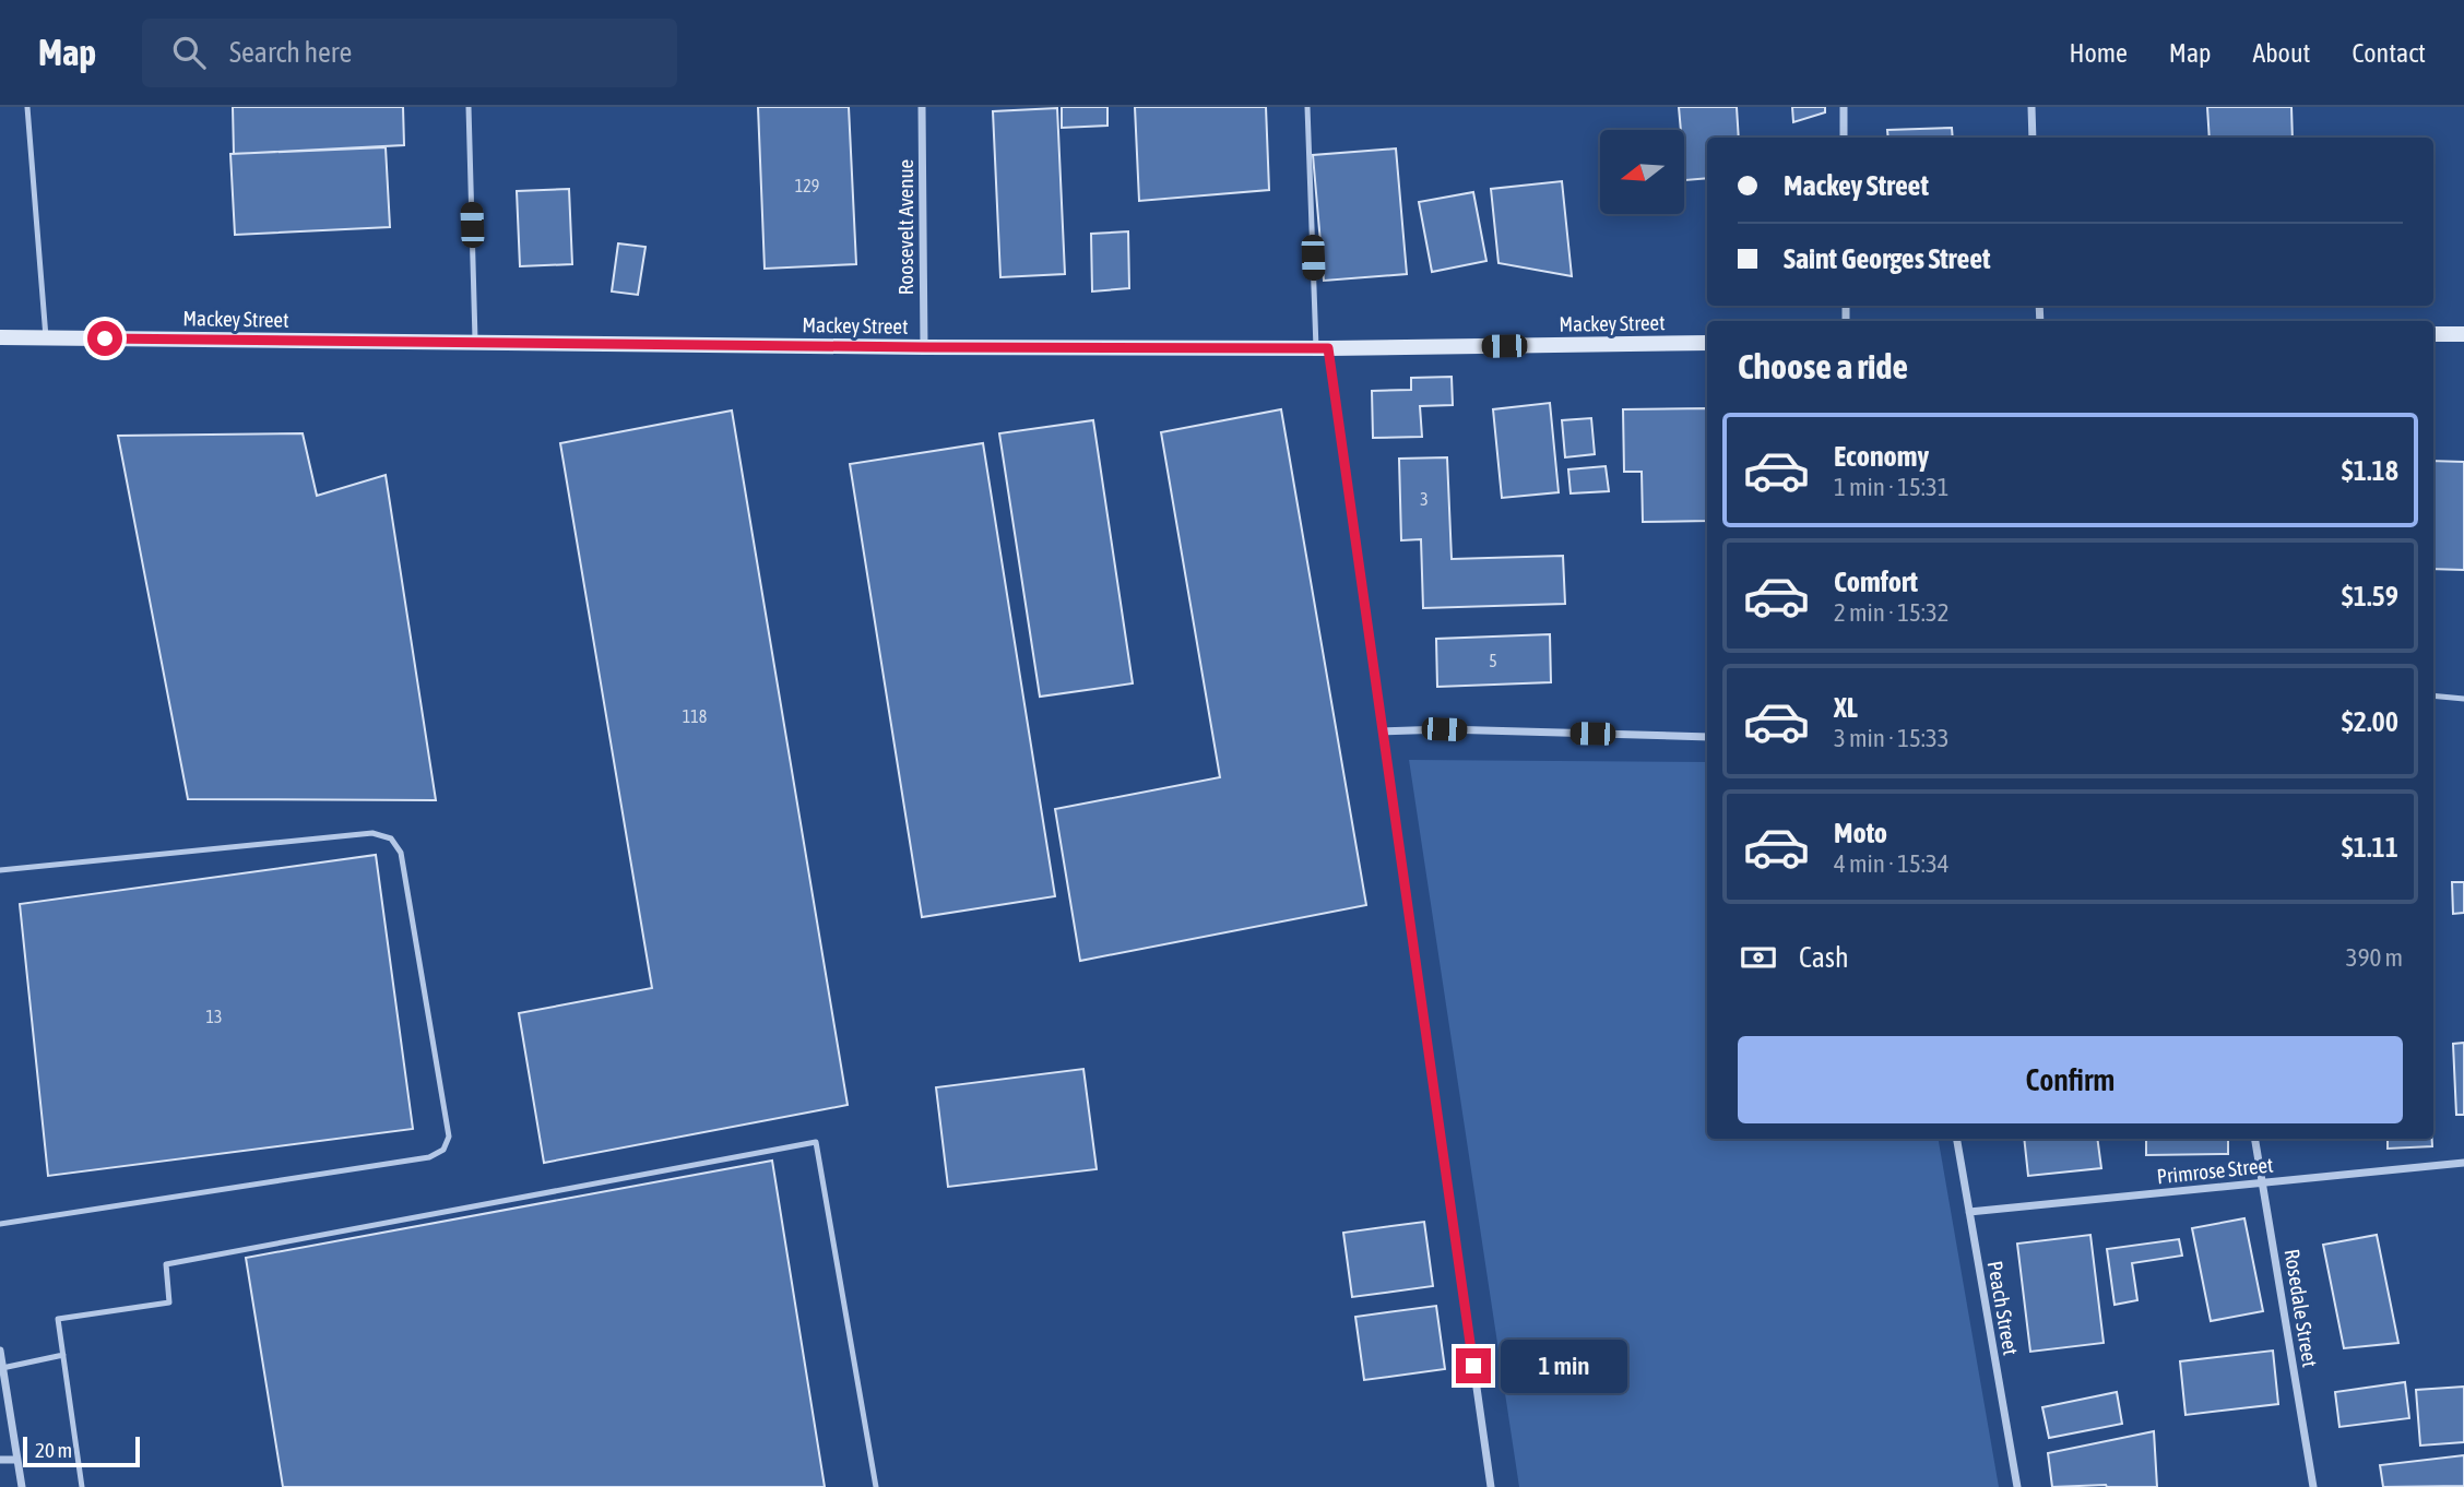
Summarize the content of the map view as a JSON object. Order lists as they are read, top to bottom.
{
  "streets": {
    "main road": ["Mackey Street"],
    "street": [
      "Roosevelt Avenue",
      "Primrose Street",
      "Peach Street",
      "Rosedale Street"
    ]
  },
  "crossings": [
    ["Roosevelt Avenue", "Mackey Street"],
    ["Primrose Street", "Peach Street"],
    ["Primrose Street", "Rosedale Street"]
  ],
  "house_numbers": [
    "129",
    "3",
    "5",
    "118",
    "13"
  ],
  "scale_bar": "20 m",
  "north": "left",
  "page": {
    "header": "Map",
    "search": "Search here",
    "nav": [
      "Home",
      "Map",
      "About",
      "Contact"
    ],
    "banner": ["Mackey Street", "Saint Georges Street"],
    "heading": "Choose a ride",
    "list": [
      {
        "name": "Economy",
        "note": "1 min · 15:31",
        "value": "$1.18"
      },
      {
        "name": "Comfort",
        "note": "2 min · 15:32",
        "value": "$1.59"
      },
      {
        "name": "XL",
        "note": "3 min · 15:33",
        "value": "$2.00"
      },
      {
        "name": "Moto",
        "note": "4 min · 15:34",
        "value": "$1.11"
      }
    ],
    "pay": ["Cash", "390 m"],
    "buttons": "Confirm",
    "bubble": "1 min",
    "scale": "20 m"
  }
}
